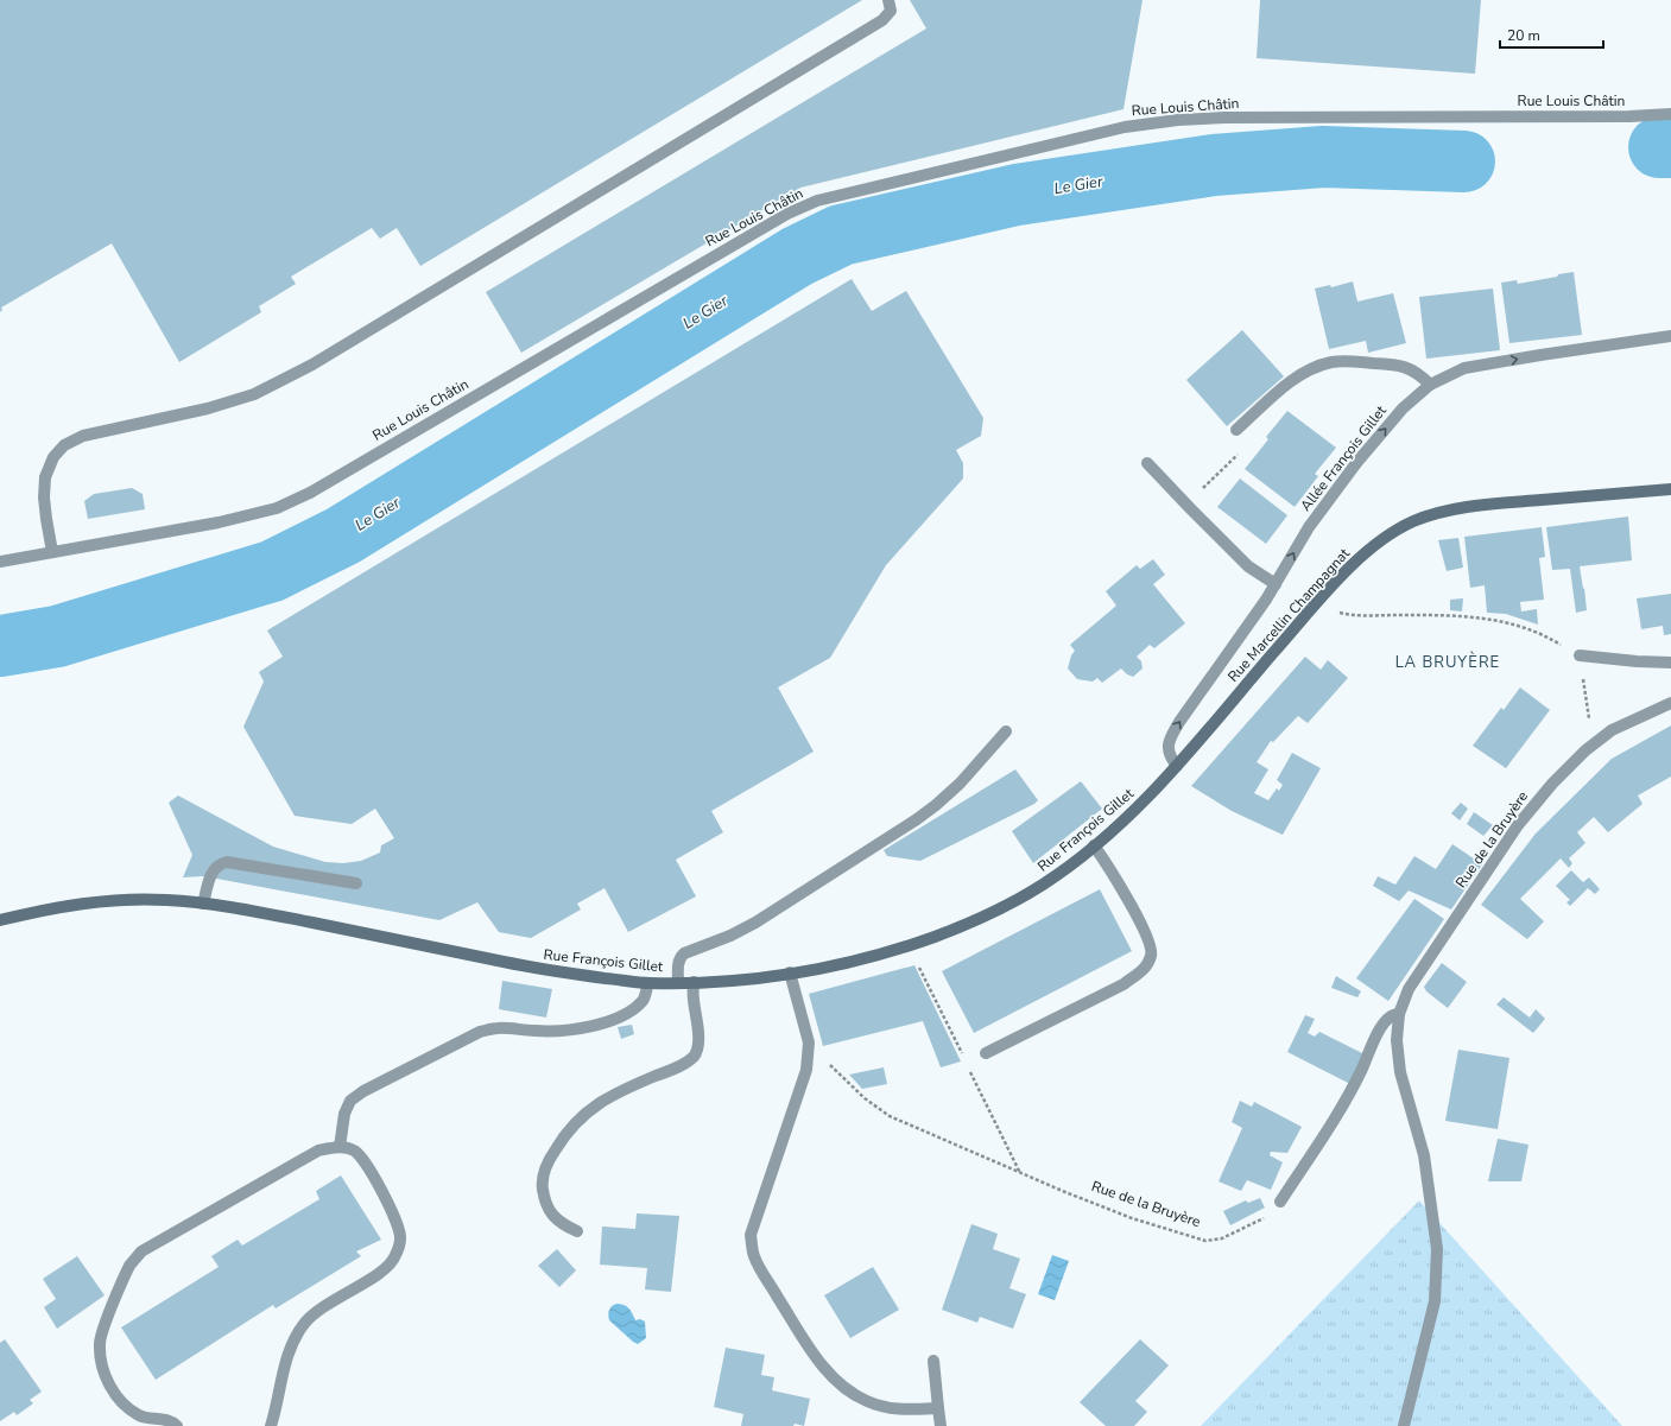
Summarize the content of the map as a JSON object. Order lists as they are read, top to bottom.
{
  "streets": {
    "main road": ["Rue Marcellin Champagnat", "Rue François Gillet"],
    "street": ["Rue Louis Châtin", "Allée François Gillet", "Rue de la Bruyère"]
  },
  "crossings": [
    ["Allée François Gillet", "Rue Marcellin Champagnat"],
    ["Allée François Gillet", "Rue François Gillet"],
    ["Rue Marcellin Champagnat", "Rue François Gillet"]
  ],
  "one_way": ["Allée François Gillet"],
  "districts": ["LA BRUYÈRE"],
  "water": ["Le Gier"],
  "scale_bar": "20 m"
}
